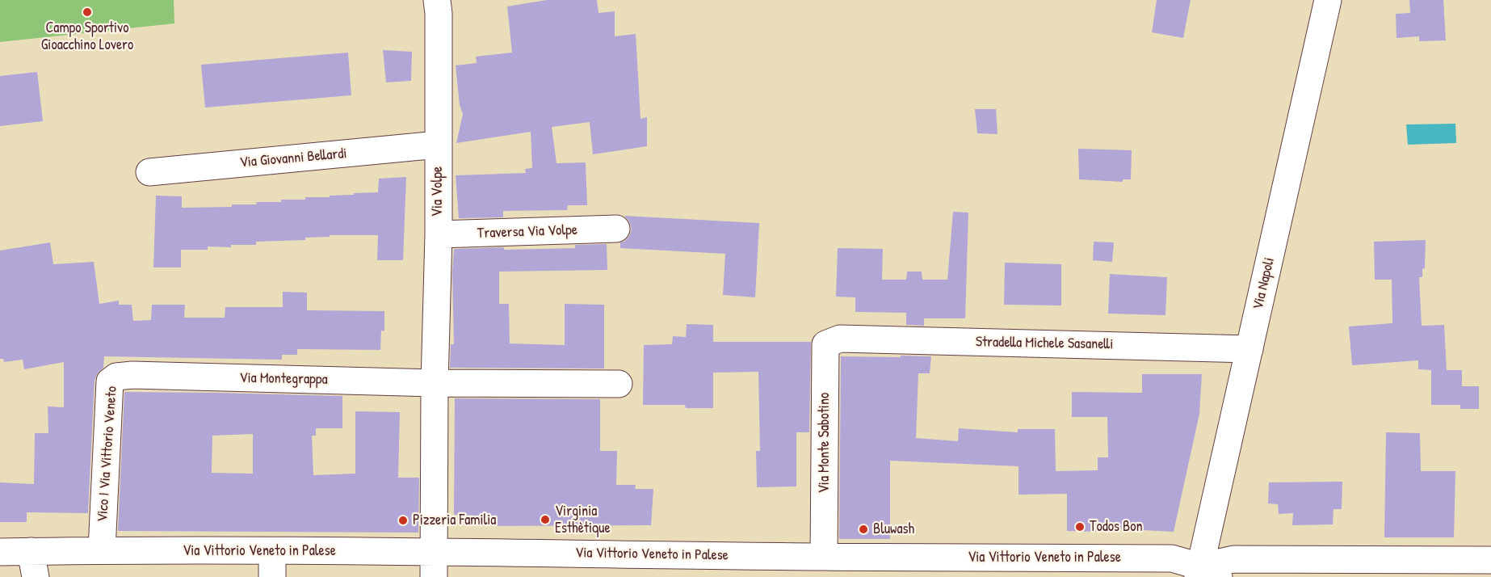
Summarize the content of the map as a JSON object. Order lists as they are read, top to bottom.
{
  "streets": {
    "street": [
      "Via Giovanni Bellardi",
      "Via Volpe",
      "Traversa Via Volpe",
      "Via Napoli",
      "Stradella Michele Sasanelli",
      "Via Montegrappa",
      "Via Monte Sabotino",
      "Vico I Via Vittorio Veneto",
      "Via Vittorio Veneto in Palese"
    ]
  },
  "crossings": [
    ["Via Giovanni Bellardi", "Via Volpe"],
    ["Via Volpe", "Traversa Via Volpe"],
    ["Via Volpe", "Via Montegrappa"],
    ["Via Volpe", "Via Vittorio Veneto in Palese"],
    ["Via Napoli", "Stradella Michele Sasanelli"],
    ["Via Napoli", "Via Vittorio Veneto in Palese"],
    ["Stradella Michele Sasanelli", "Via Monte Sabotino"],
    ["Via Montegrappa", "Vico I Via Vittorio Veneto"],
    ["Via Monte Sabotino", "Via Vittorio Veneto in Palese"],
    ["Vico I Via Vittorio Veneto", "Via Vittorio Veneto in Palese"]
  ],
  "places": [
    "Campo Sportivo Gioacchino Lovero",
    "Virginia Esthètique",
    "Pizzeria Familia",
    "Todos Bon",
    "Bluwash"
  ]
}
